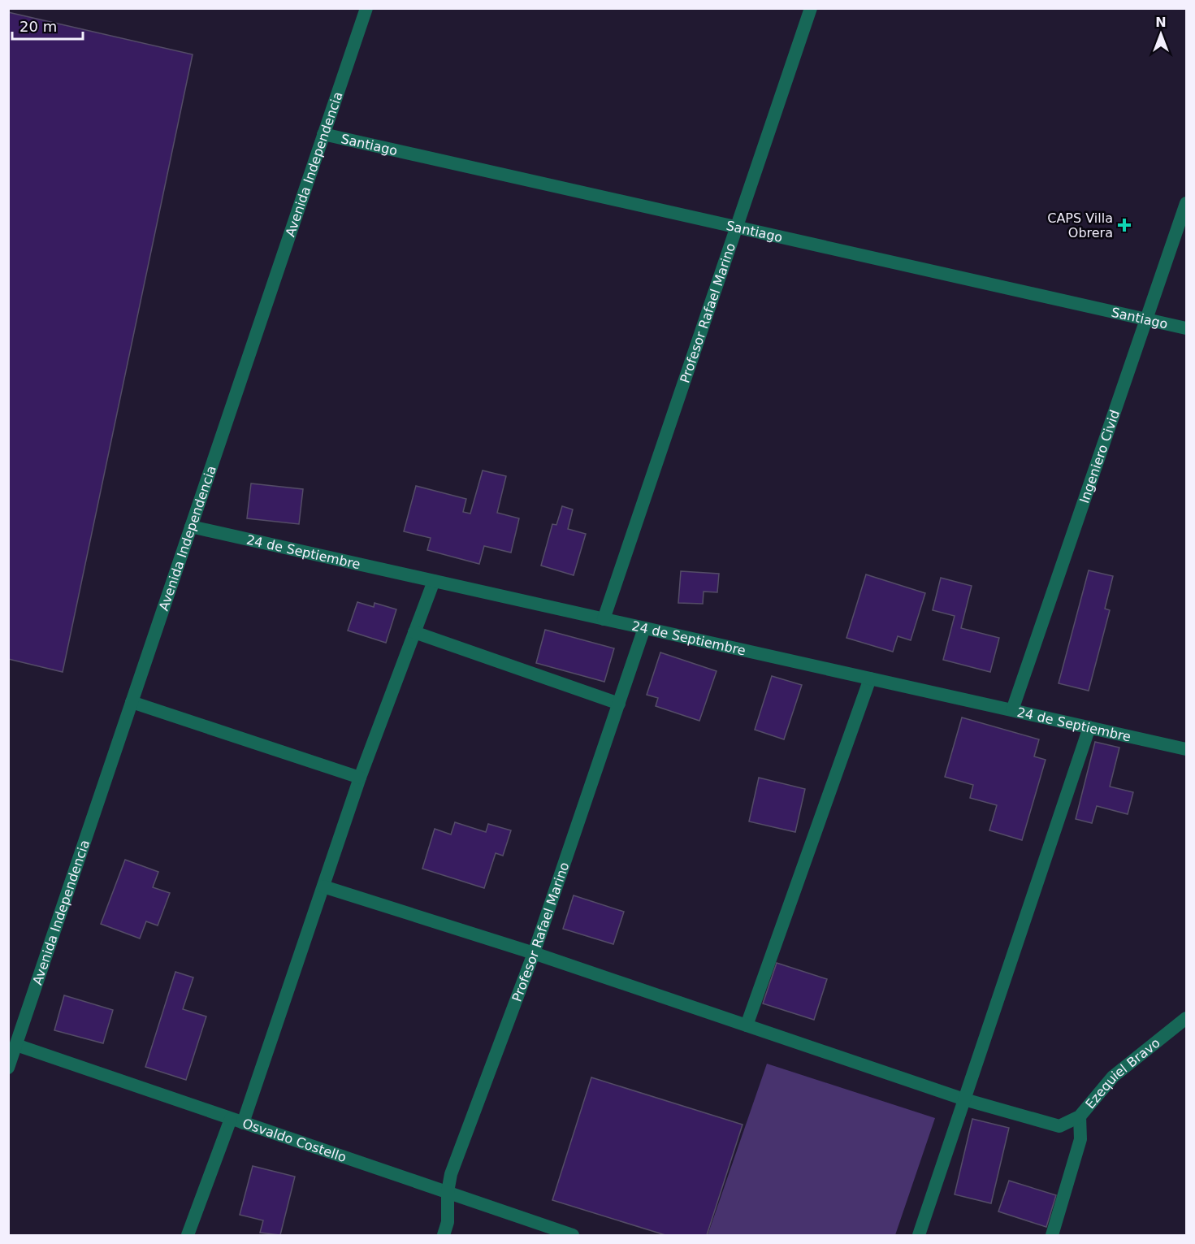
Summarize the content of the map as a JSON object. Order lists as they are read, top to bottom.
{
  "streets": {
    "street": [
      "Santiago",
      "Avenida Independencia",
      "Profesor Rafael Marino",
      "Ingeniero Civid",
      "24 de Septiembre",
      "Ezequiel Bravo",
      "Osvaldo Costello"
    ]
  },
  "crossings": [
    ["Santiago", "Avenida Independencia"],
    ["Santiago", "Profesor Rafael Marino"],
    ["Santiago", "Ingeniero Civid"],
    ["Avenida Independencia", "24 de Septiembre"],
    ["Avenida Independencia", "Osvaldo Costello"],
    ["Profesor Rafael Marino", "24 de Septiembre"],
    ["Profesor Rafael Marino", "Osvaldo Costello"],
    ["Ingeniero Civid", "24 de Septiembre"]
  ],
  "places": {
    "health": ["CAPS Villa Obrera"]
  },
  "scale_bar": "20 m",
  "north": "top"
}
